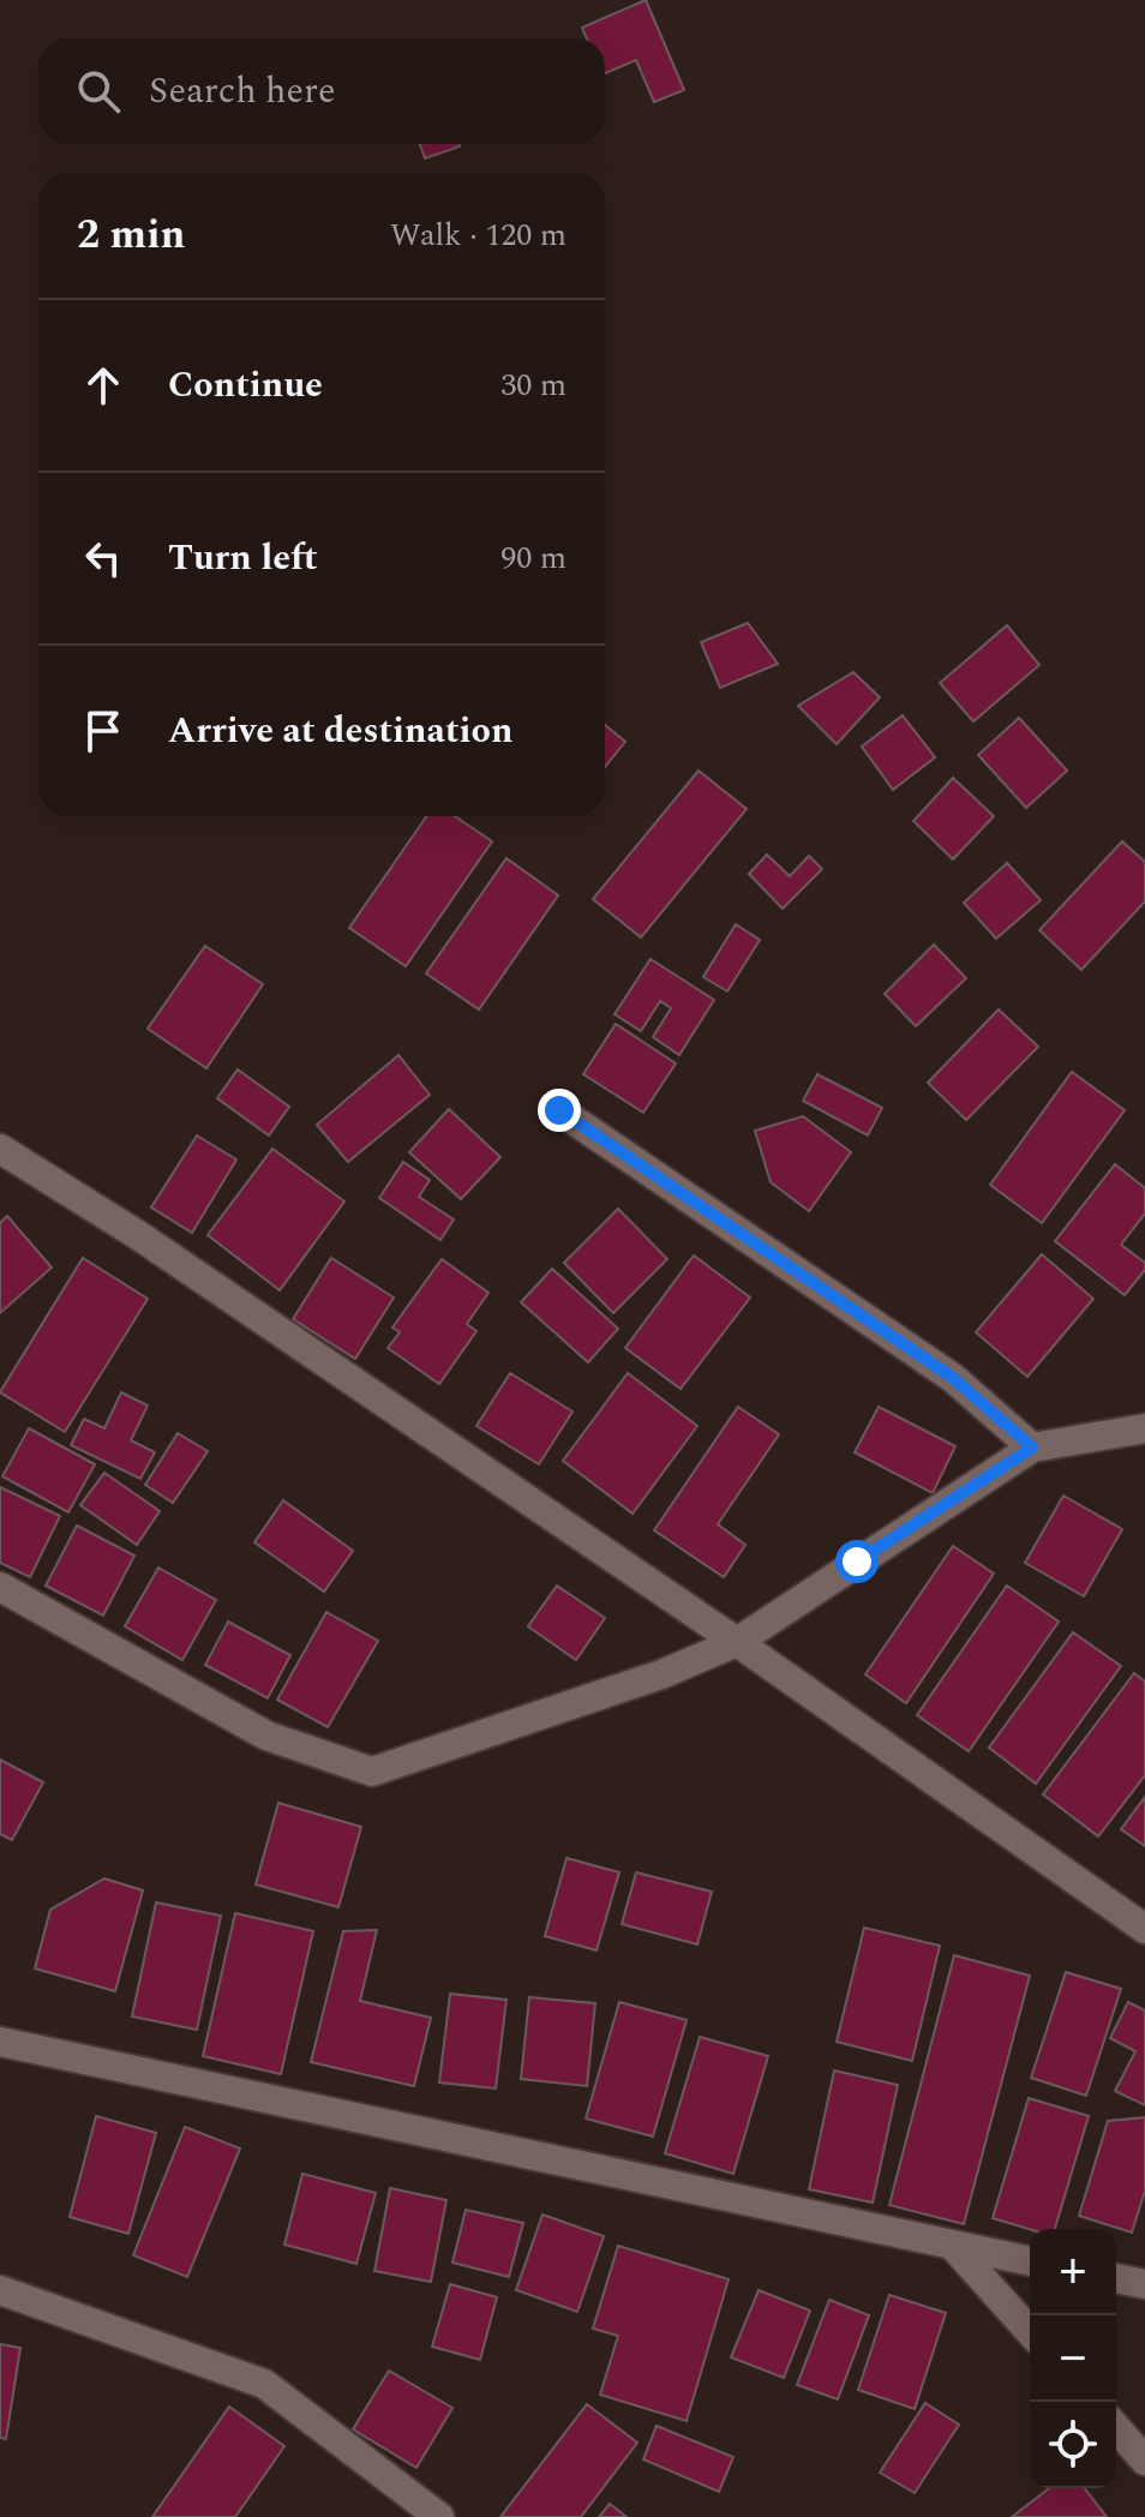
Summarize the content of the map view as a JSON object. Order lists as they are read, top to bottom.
{
  "page": {
    "search": "Search here",
    "heading": ["2 min", "Walk · 120 m"],
    "list": [
      ["Continue", "30 m"],
      ["Turn left", "90 m"],
      "Arrive at destination"
    ],
    "map_buttons": ["+", "−"]
  }
}
